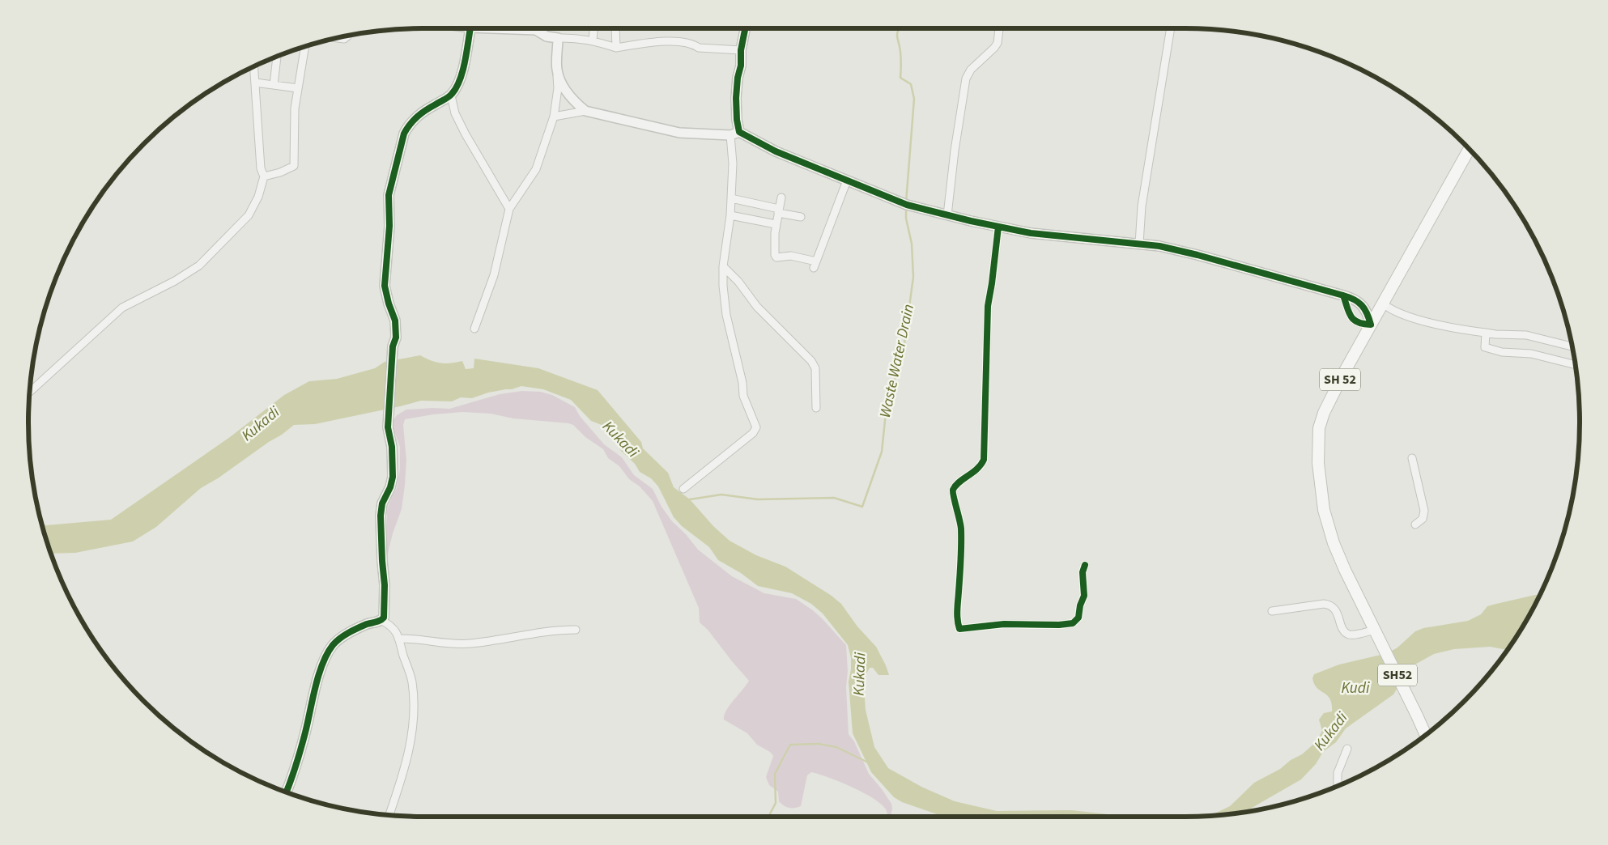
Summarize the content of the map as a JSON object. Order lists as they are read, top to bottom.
{
  "streets": {
    "main road": ["SH 52", "SH52"]
  },
  "crossings": [
    ["SH 52", "SH52"]
  ],
  "water": ["Waste Water Drain", "Kukadi", "Kudi"]
}
